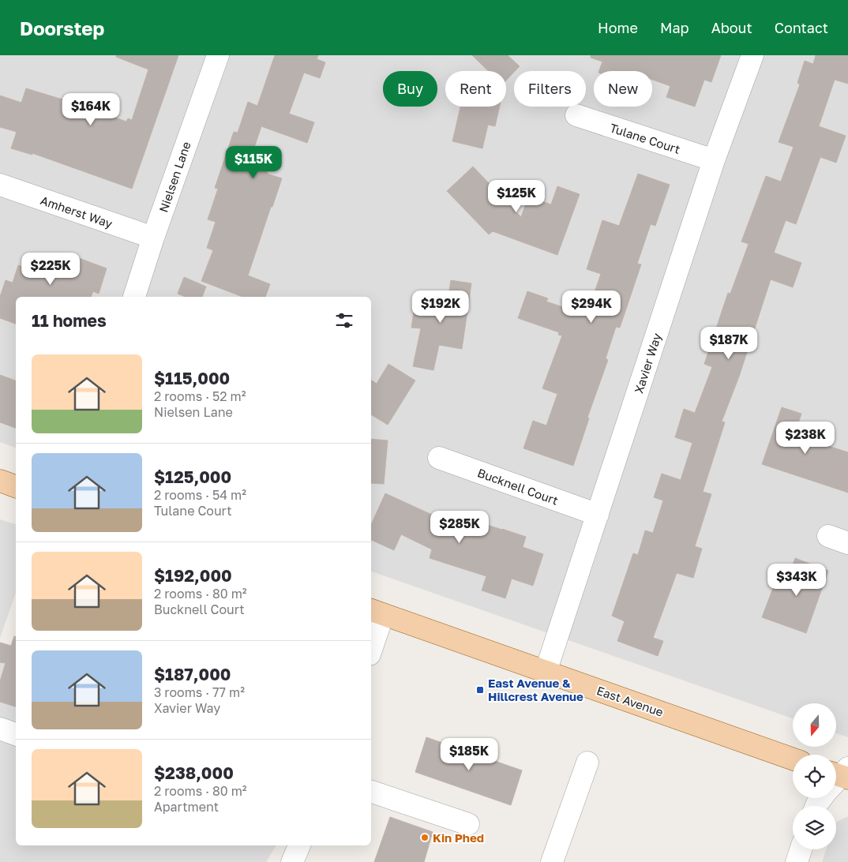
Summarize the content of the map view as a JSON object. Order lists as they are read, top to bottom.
{
  "streets": {
    "main road": ["East Avenue"],
    "street": [
      "Tulane Court",
      "Nielsen Lane",
      "Amherst Way",
      "Xavier Way",
      "Bucknell Court"
    ]
  },
  "crossings": [
    ["Tulane Court", "Xavier Way"],
    ["Nielsen Lane", "Amherst Way"],
    ["Xavier Way", "Bucknell Court"],
    ["Xavier Way", "East Avenue"]
  ],
  "places": {
    "transit": ["East Avenue & Hillcrest Avenue"],
    "other": ["Kin Phed"]
  },
  "north": "bottom",
  "page": {
    "header": "Doorstep",
    "nav": [
      "Home",
      "Map",
      "About",
      "Contact"
    ],
    "chip": [
      "Buy",
      "Rent",
      "Filters",
      "New"
    ],
    "price": [
      "$164K",
      "$115K",
      "$125K",
      "$225K",
      "$192K",
      "$294K",
      "$187K",
      "$238K",
      "$285K",
      "$343K",
      "$185K"
    ],
    "heading": "11 homes",
    "list": [
      {
        "name": "$115,000",
        "note": "2 rooms · 52 m² · Nielsen Lane"
      },
      {
        "name": "$125,000",
        "note": "2 rooms · 54 m² · Tulane Court"
      },
      {
        "name": "$192,000",
        "note": "2 rooms · 80 m² · Bucknell Court"
      },
      {
        "name": "$187,000",
        "note": "3 rooms · 77 m² · Xavier Way"
      },
      {
        "name": "$238,000",
        "note": "2 rooms · 80 m² · Apartment"
      }
    ]
  }
}
